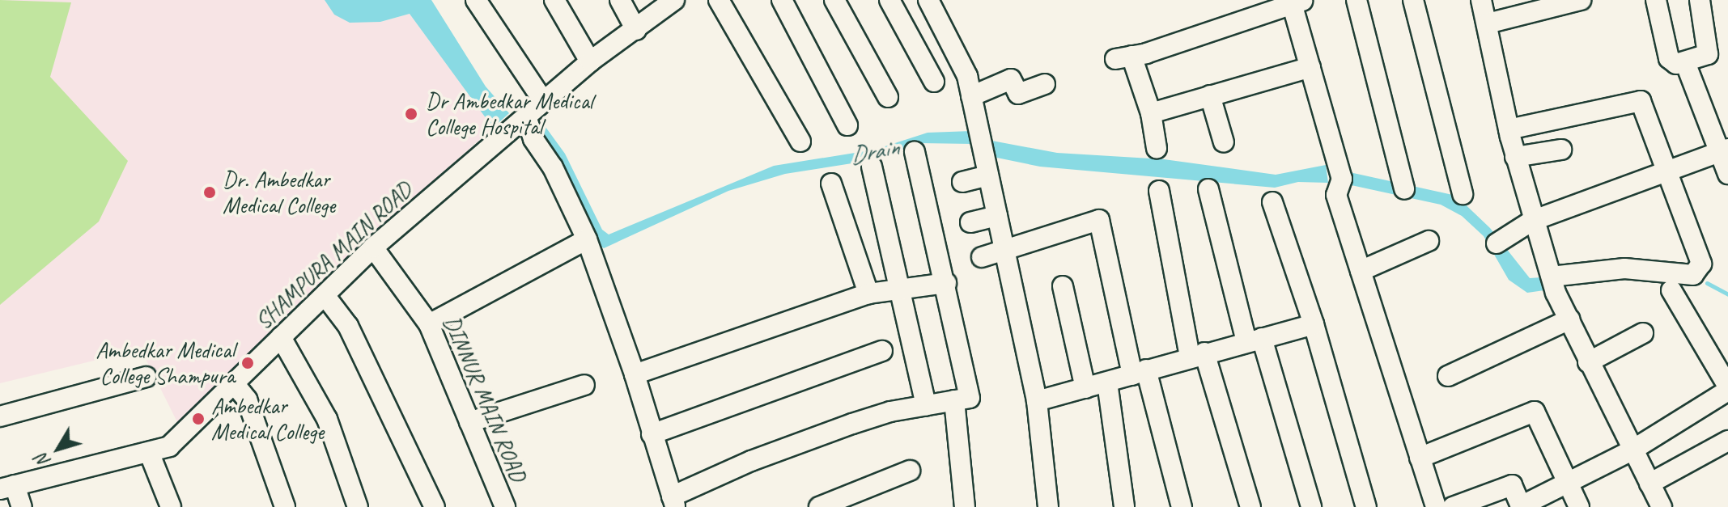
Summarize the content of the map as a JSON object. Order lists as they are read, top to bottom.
{
  "streets": {
    "street": ["SHAMPURA MAIN ROAD", "DINNUR MAIN ROAD"]
  },
  "crossings": [
    ["SHAMPURA MAIN ROAD", "DINNUR MAIN ROAD"]
  ],
  "water": ["Drain"],
  "places": [
    "Dr Ambedkar Medical College Hospital",
    "Dr. Ambedkar Medical College",
    "Ambedkar Medical College Shampura",
    "Ambedkar Medical College"
  ],
  "north": "bottom left"
}
